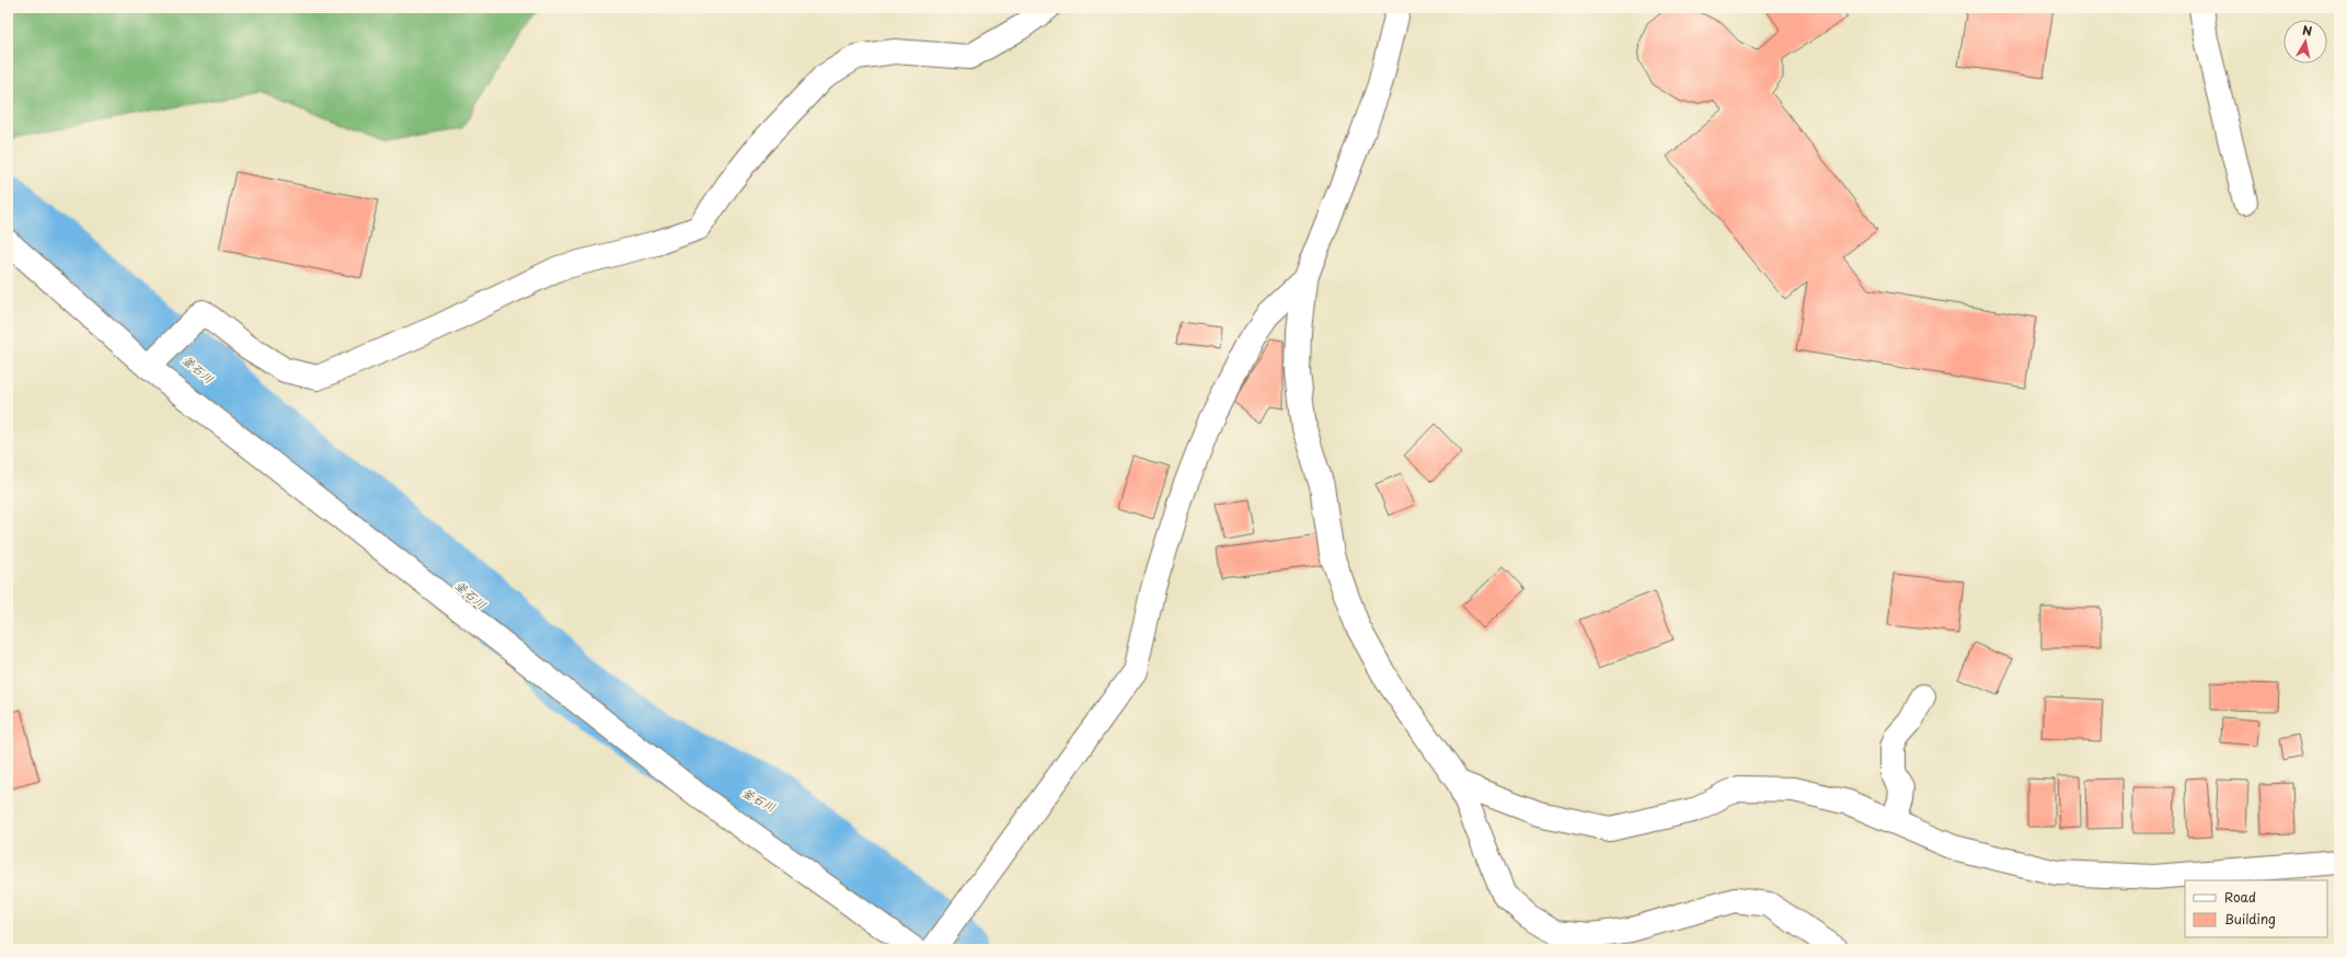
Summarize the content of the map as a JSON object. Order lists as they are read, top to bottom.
{
  "water": ["釜石川"],
  "legend": ["Road", "Building"],
  "north": "top"
}
